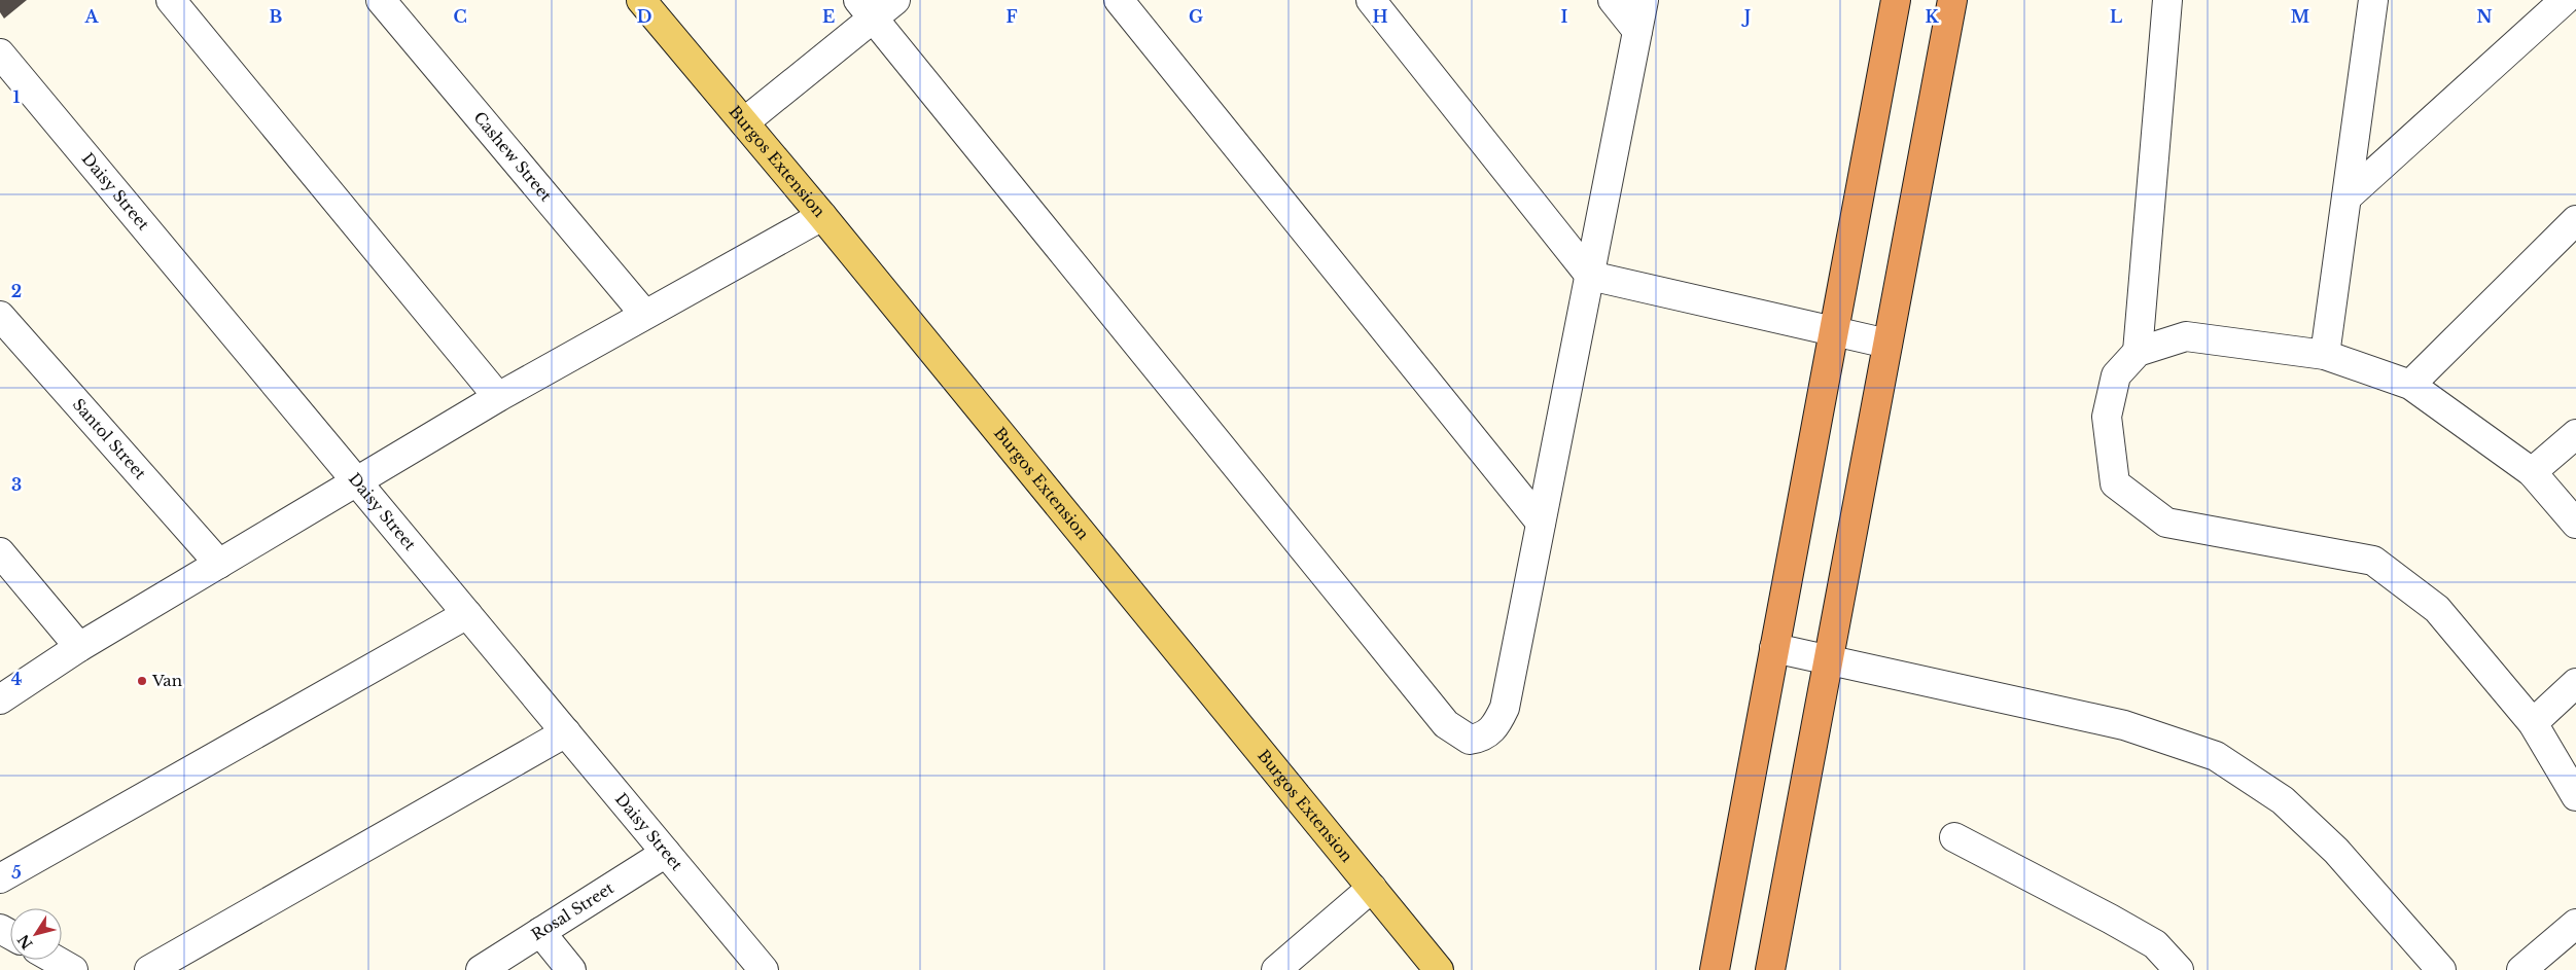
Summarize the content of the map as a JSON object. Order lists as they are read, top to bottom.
{
  "streets": {
    "main road": ["Burgos Extension"],
    "street": [
      "Cashew Street",
      "Daisy Street",
      "Santol Street",
      "Rosal Street"
    ]
  },
  "crossings": [
    ["Daisy Street", "Rosal Street"]
  ],
  "places": ["Van"],
  "north": "bottom left",
  "grid": {
    "columns": [
      "A",
      "B",
      "C",
      "D",
      "E",
      "F",
      "G",
      "H",
      "I",
      "J",
      "K",
      "L",
      "M",
      "N"
    ],
    "rows": [
      "1",
      "2",
      "3",
      "4",
      "5"
    ]
  }
}
